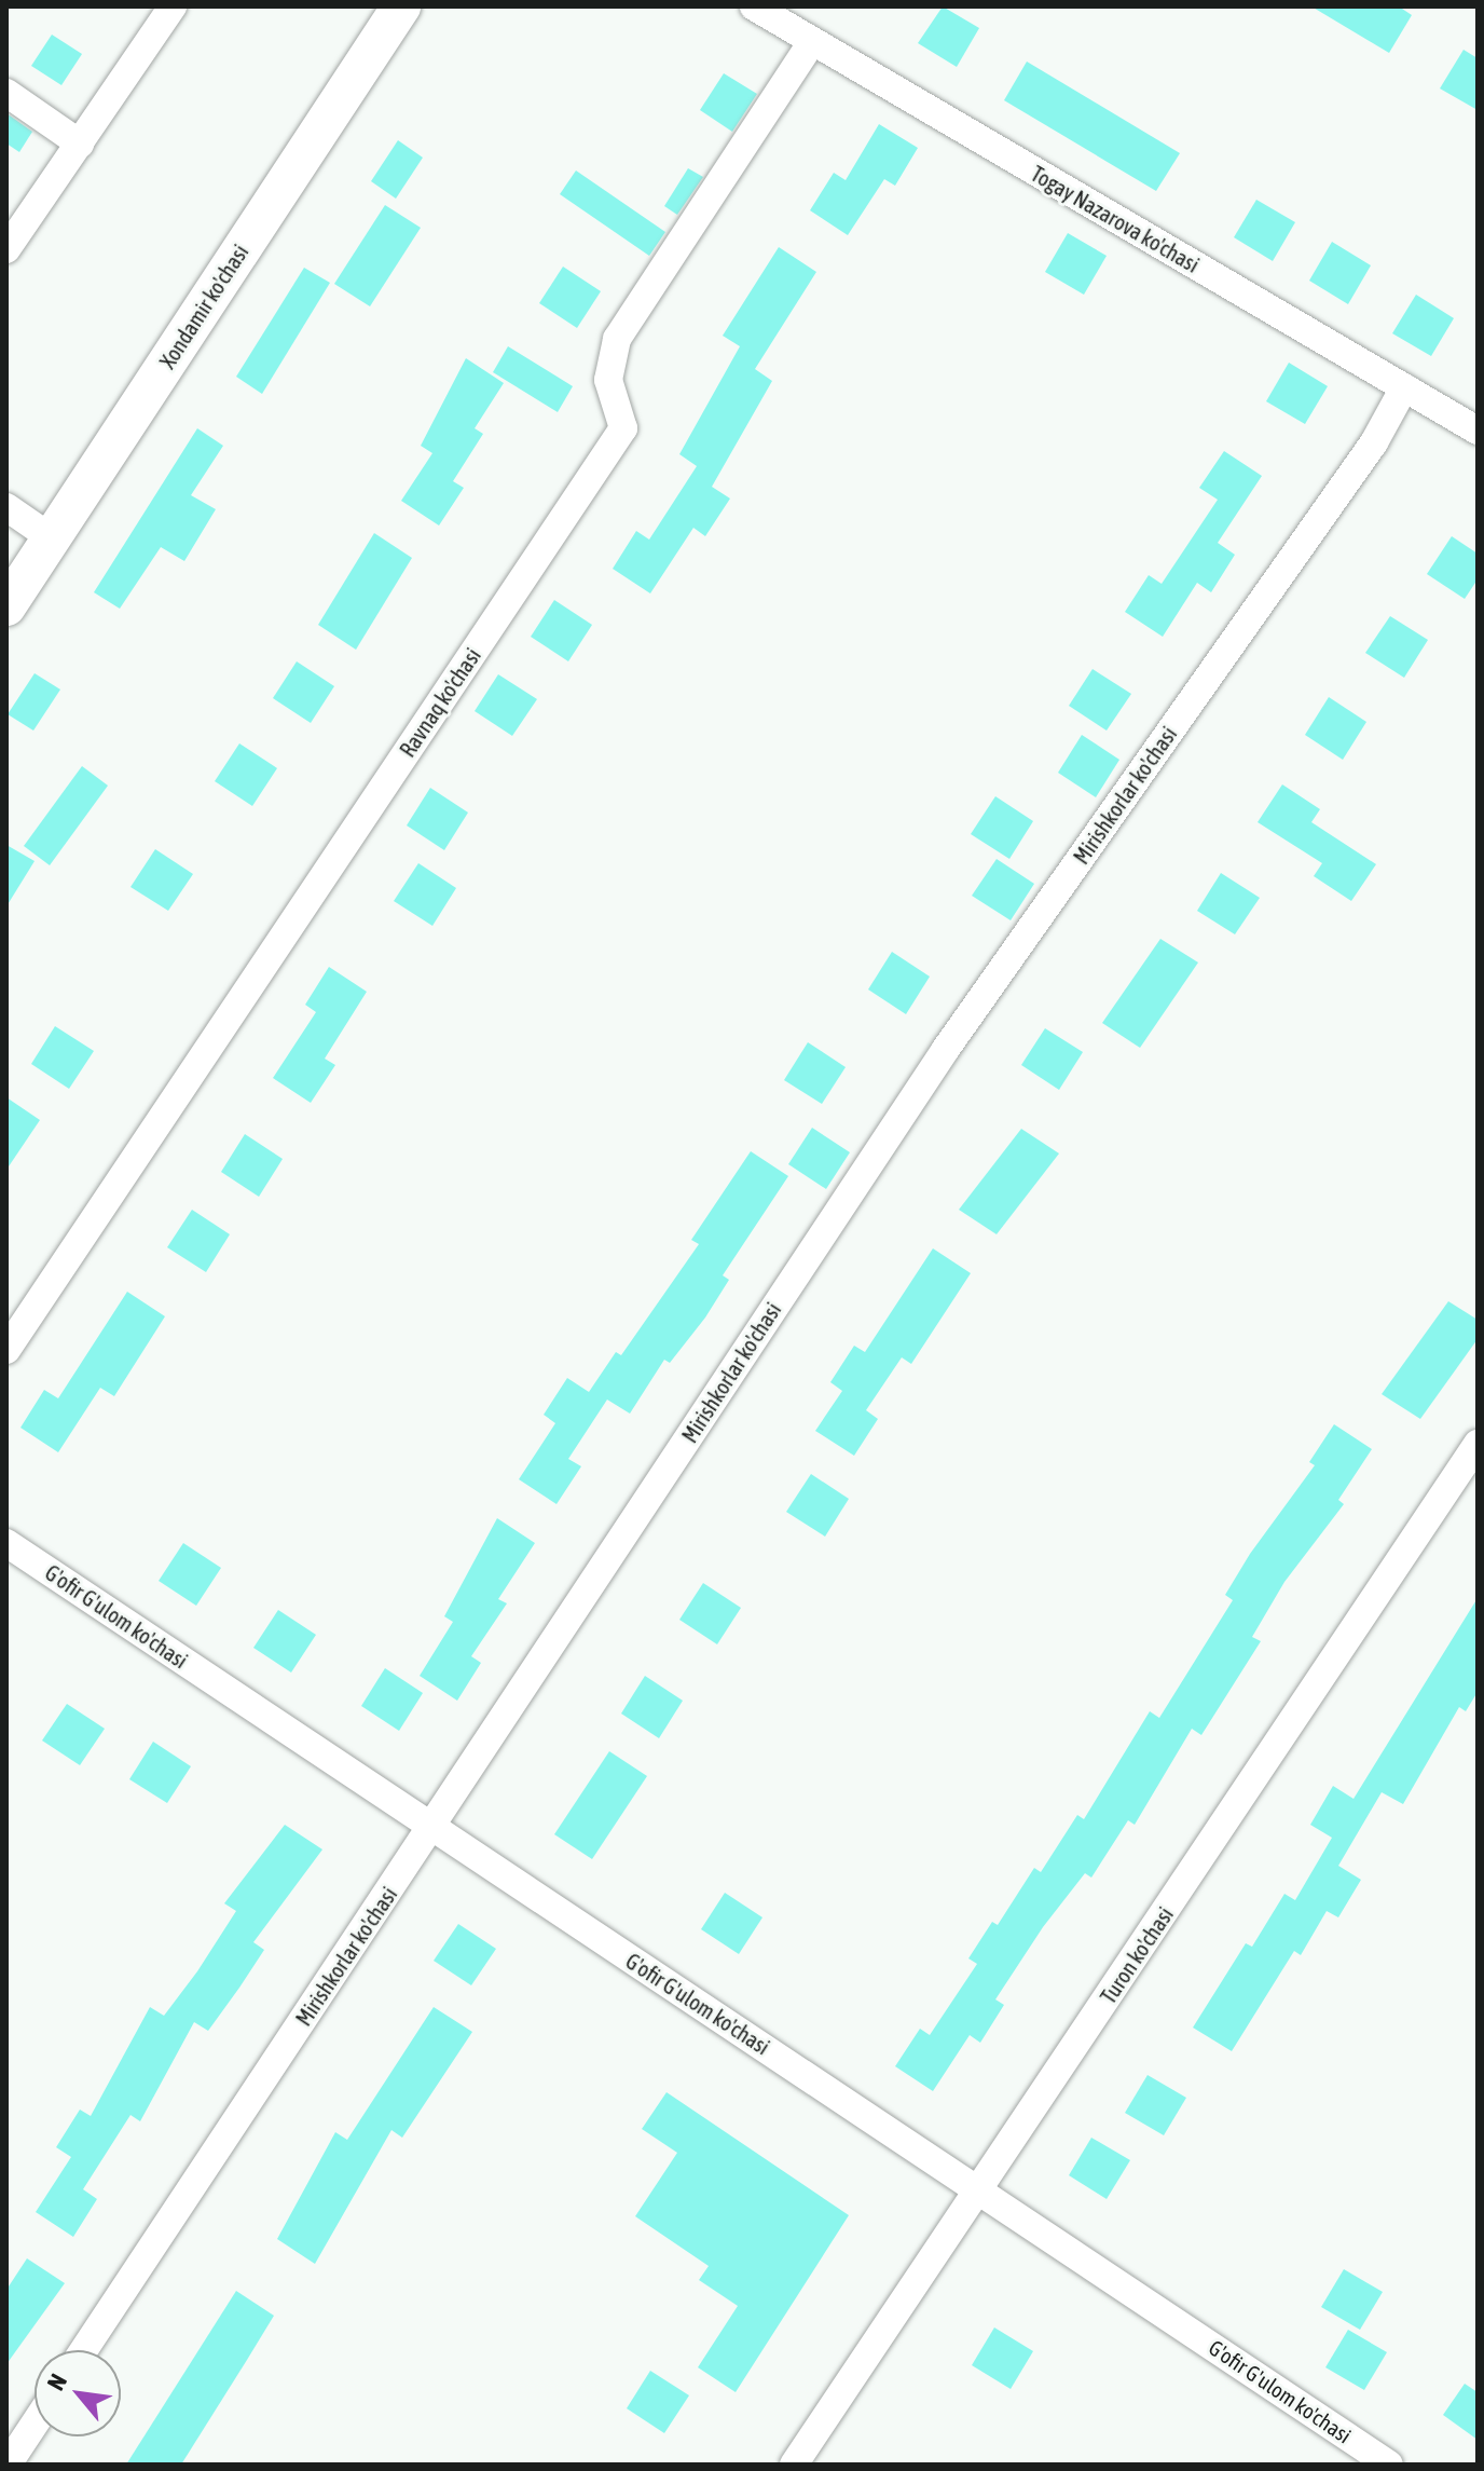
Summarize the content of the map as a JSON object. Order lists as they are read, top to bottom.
{
  "streets": {
    "main road": ["Xondamir ko'chasi"],
    "street": [
      "Togay Nazarova ko'chasi",
      "Ravnaq ko'chasi",
      "Mirishkorlar ko'chasi",
      "G'ofir G'ulom ko'chasi",
      "Turon ko'chasi"
    ]
  },
  "crossings": [
    ["Togay Nazarova ko'chasi", "Ravnaq ko'chasi"],
    ["Togay Nazarova ko'chasi", "Mirishkorlar ko'chasi"],
    ["Mirishkorlar ko'chasi", "G'ofir G'ulom ko'chasi"],
    ["G'ofir G'ulom ko'chasi", "Turon ko'chasi"]
  ],
  "north": "top left"
}
